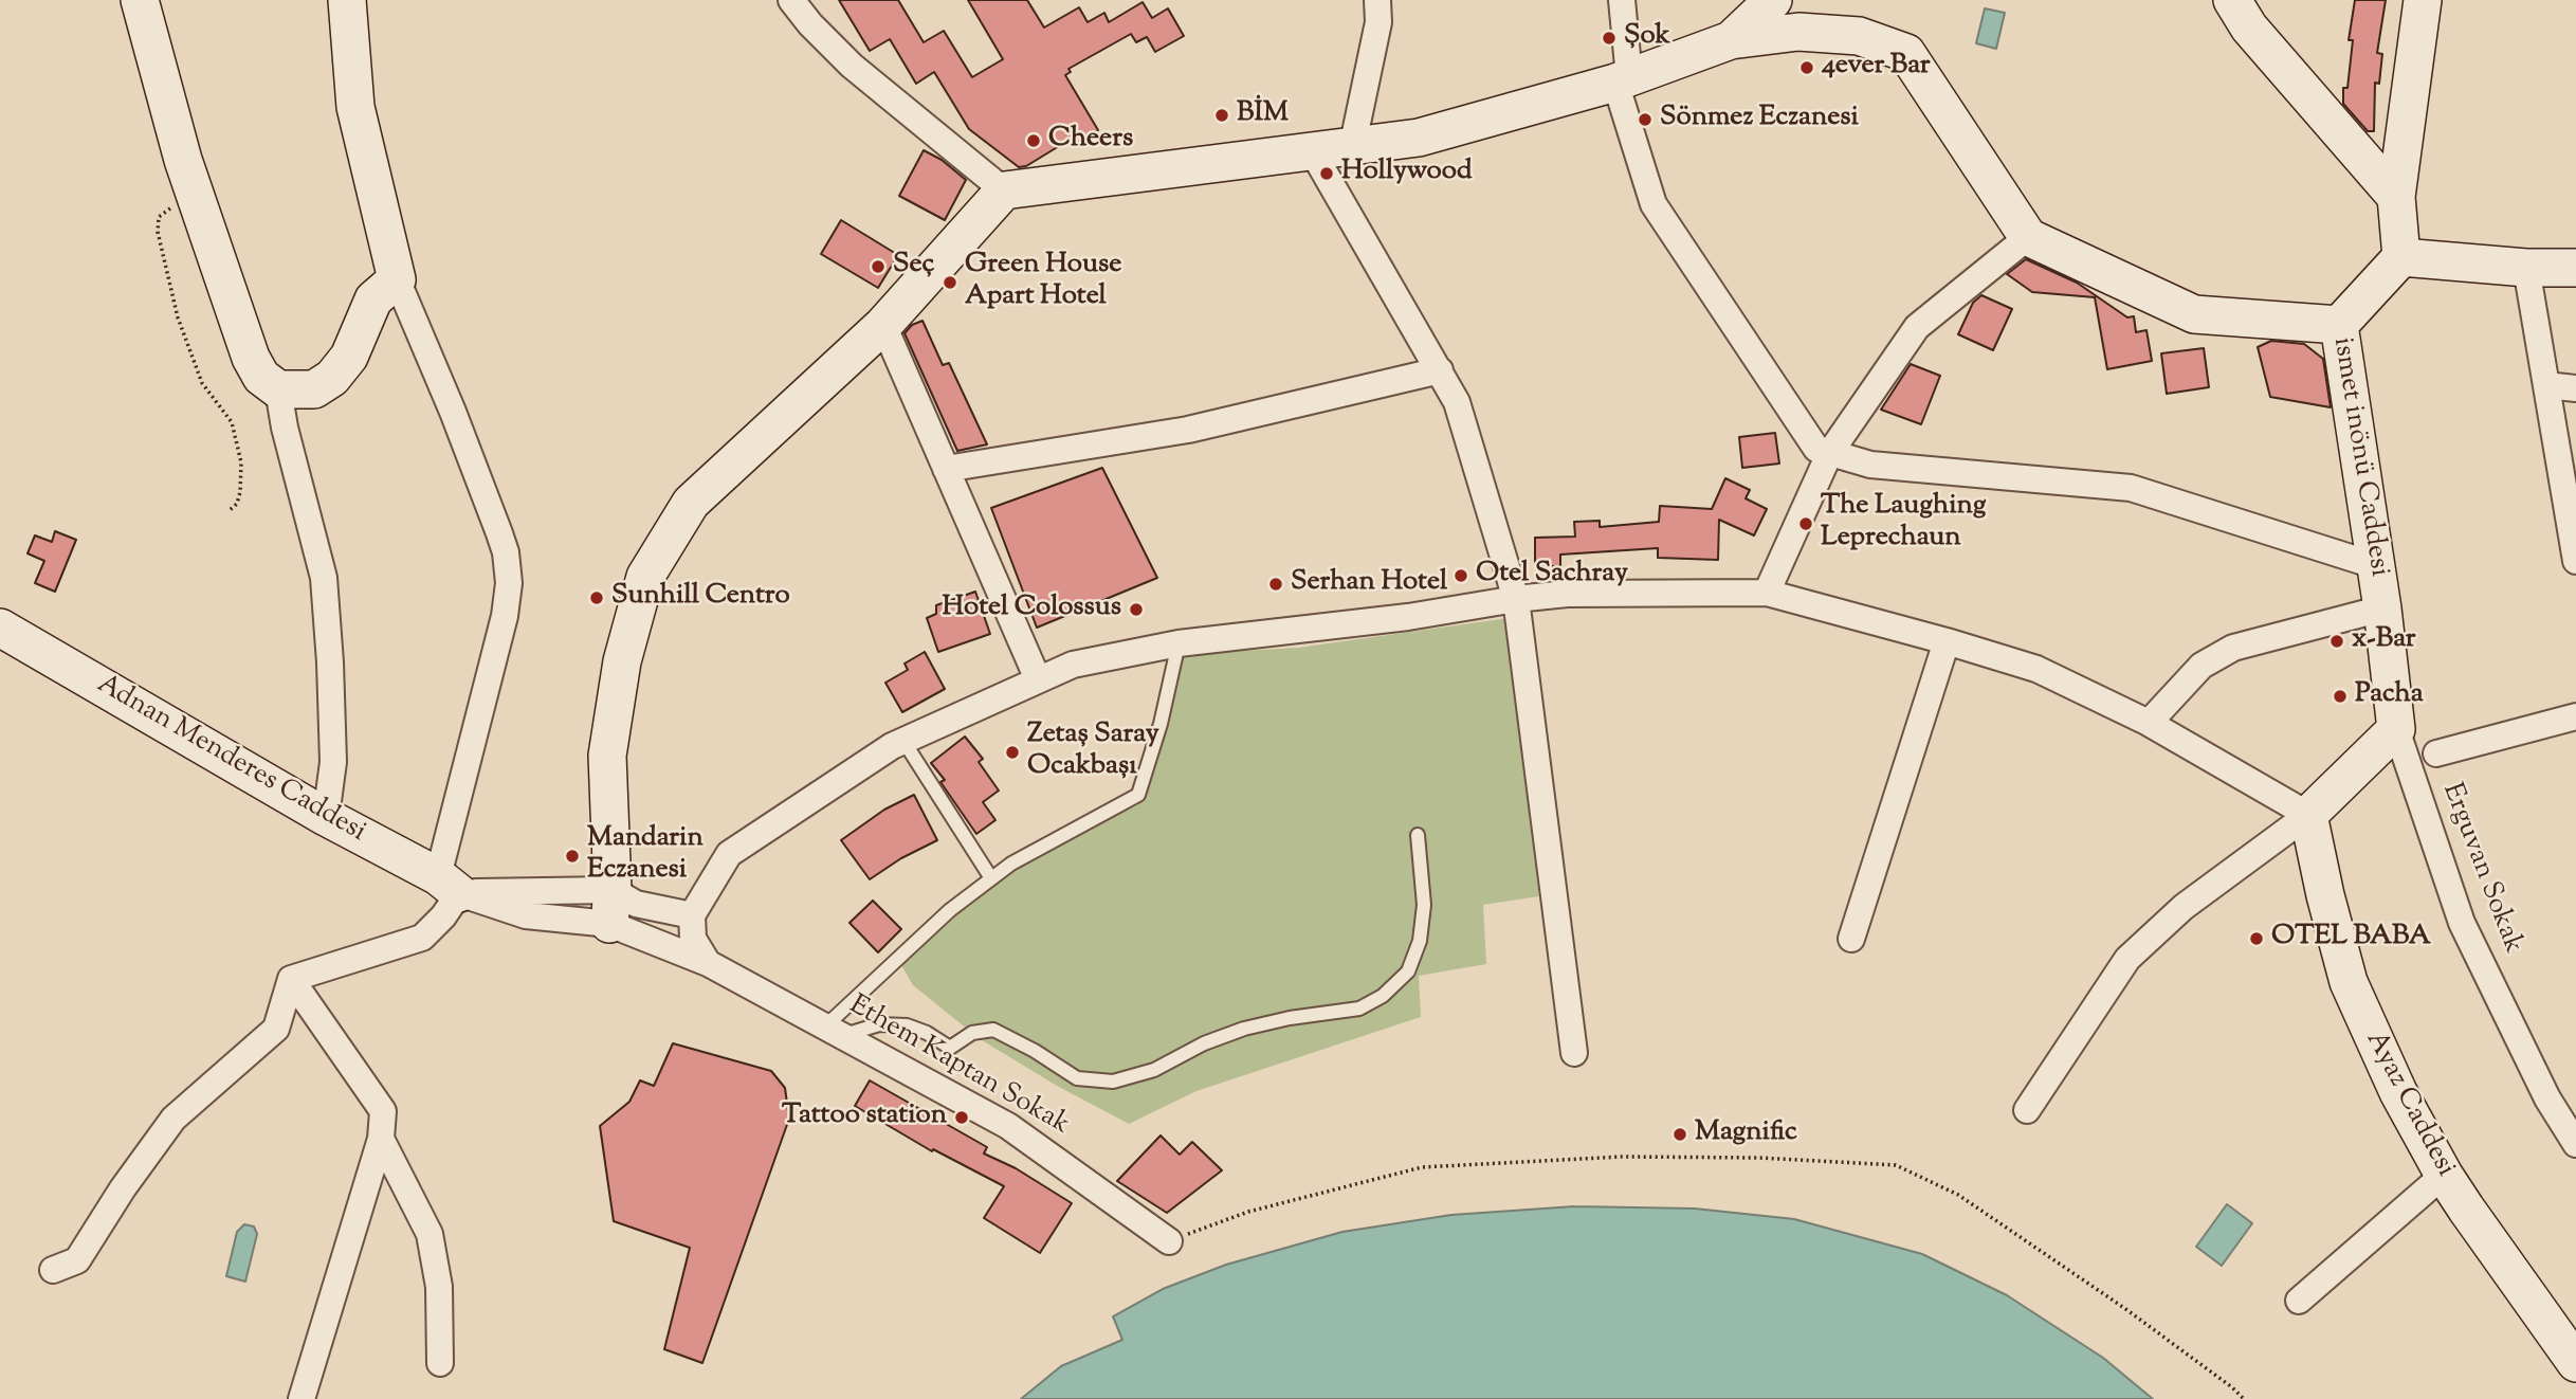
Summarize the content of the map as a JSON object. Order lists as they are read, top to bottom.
{
  "streets": {
    "street": [
      "ismet inönü Caddesi",
      "Adnan Menderes Caddesi",
      "Erguvan Sokak",
      "Ethem Kaptan Sokak",
      "Ayaz Caddesi"
    ]
  },
  "crossings": [
    ["ismet inönü Caddesi", "Erguvan Sokak"],
    ["Adnan Menderes Caddesi", "Ethem Kaptan Sokak"]
  ],
  "places": [
    "Şok",
    "4ever Bar",
    "BİM",
    "Sönmez Eczanesi",
    "Cheers",
    "Hollywood",
    "Seç",
    "Green House Apart Hotel",
    "The Laughing Leprechaun",
    "Otel Sachray",
    "Serhan Hotel",
    "Sunhill Centro",
    "Hotel Colossus",
    "x-Bar",
    "Pacha",
    "Zetaş Saray Ocakbaşı",
    "Mandarin Eczanesi",
    "OTEL BABA",
    "Tattoo station",
    "Magnific"
  ]
}
